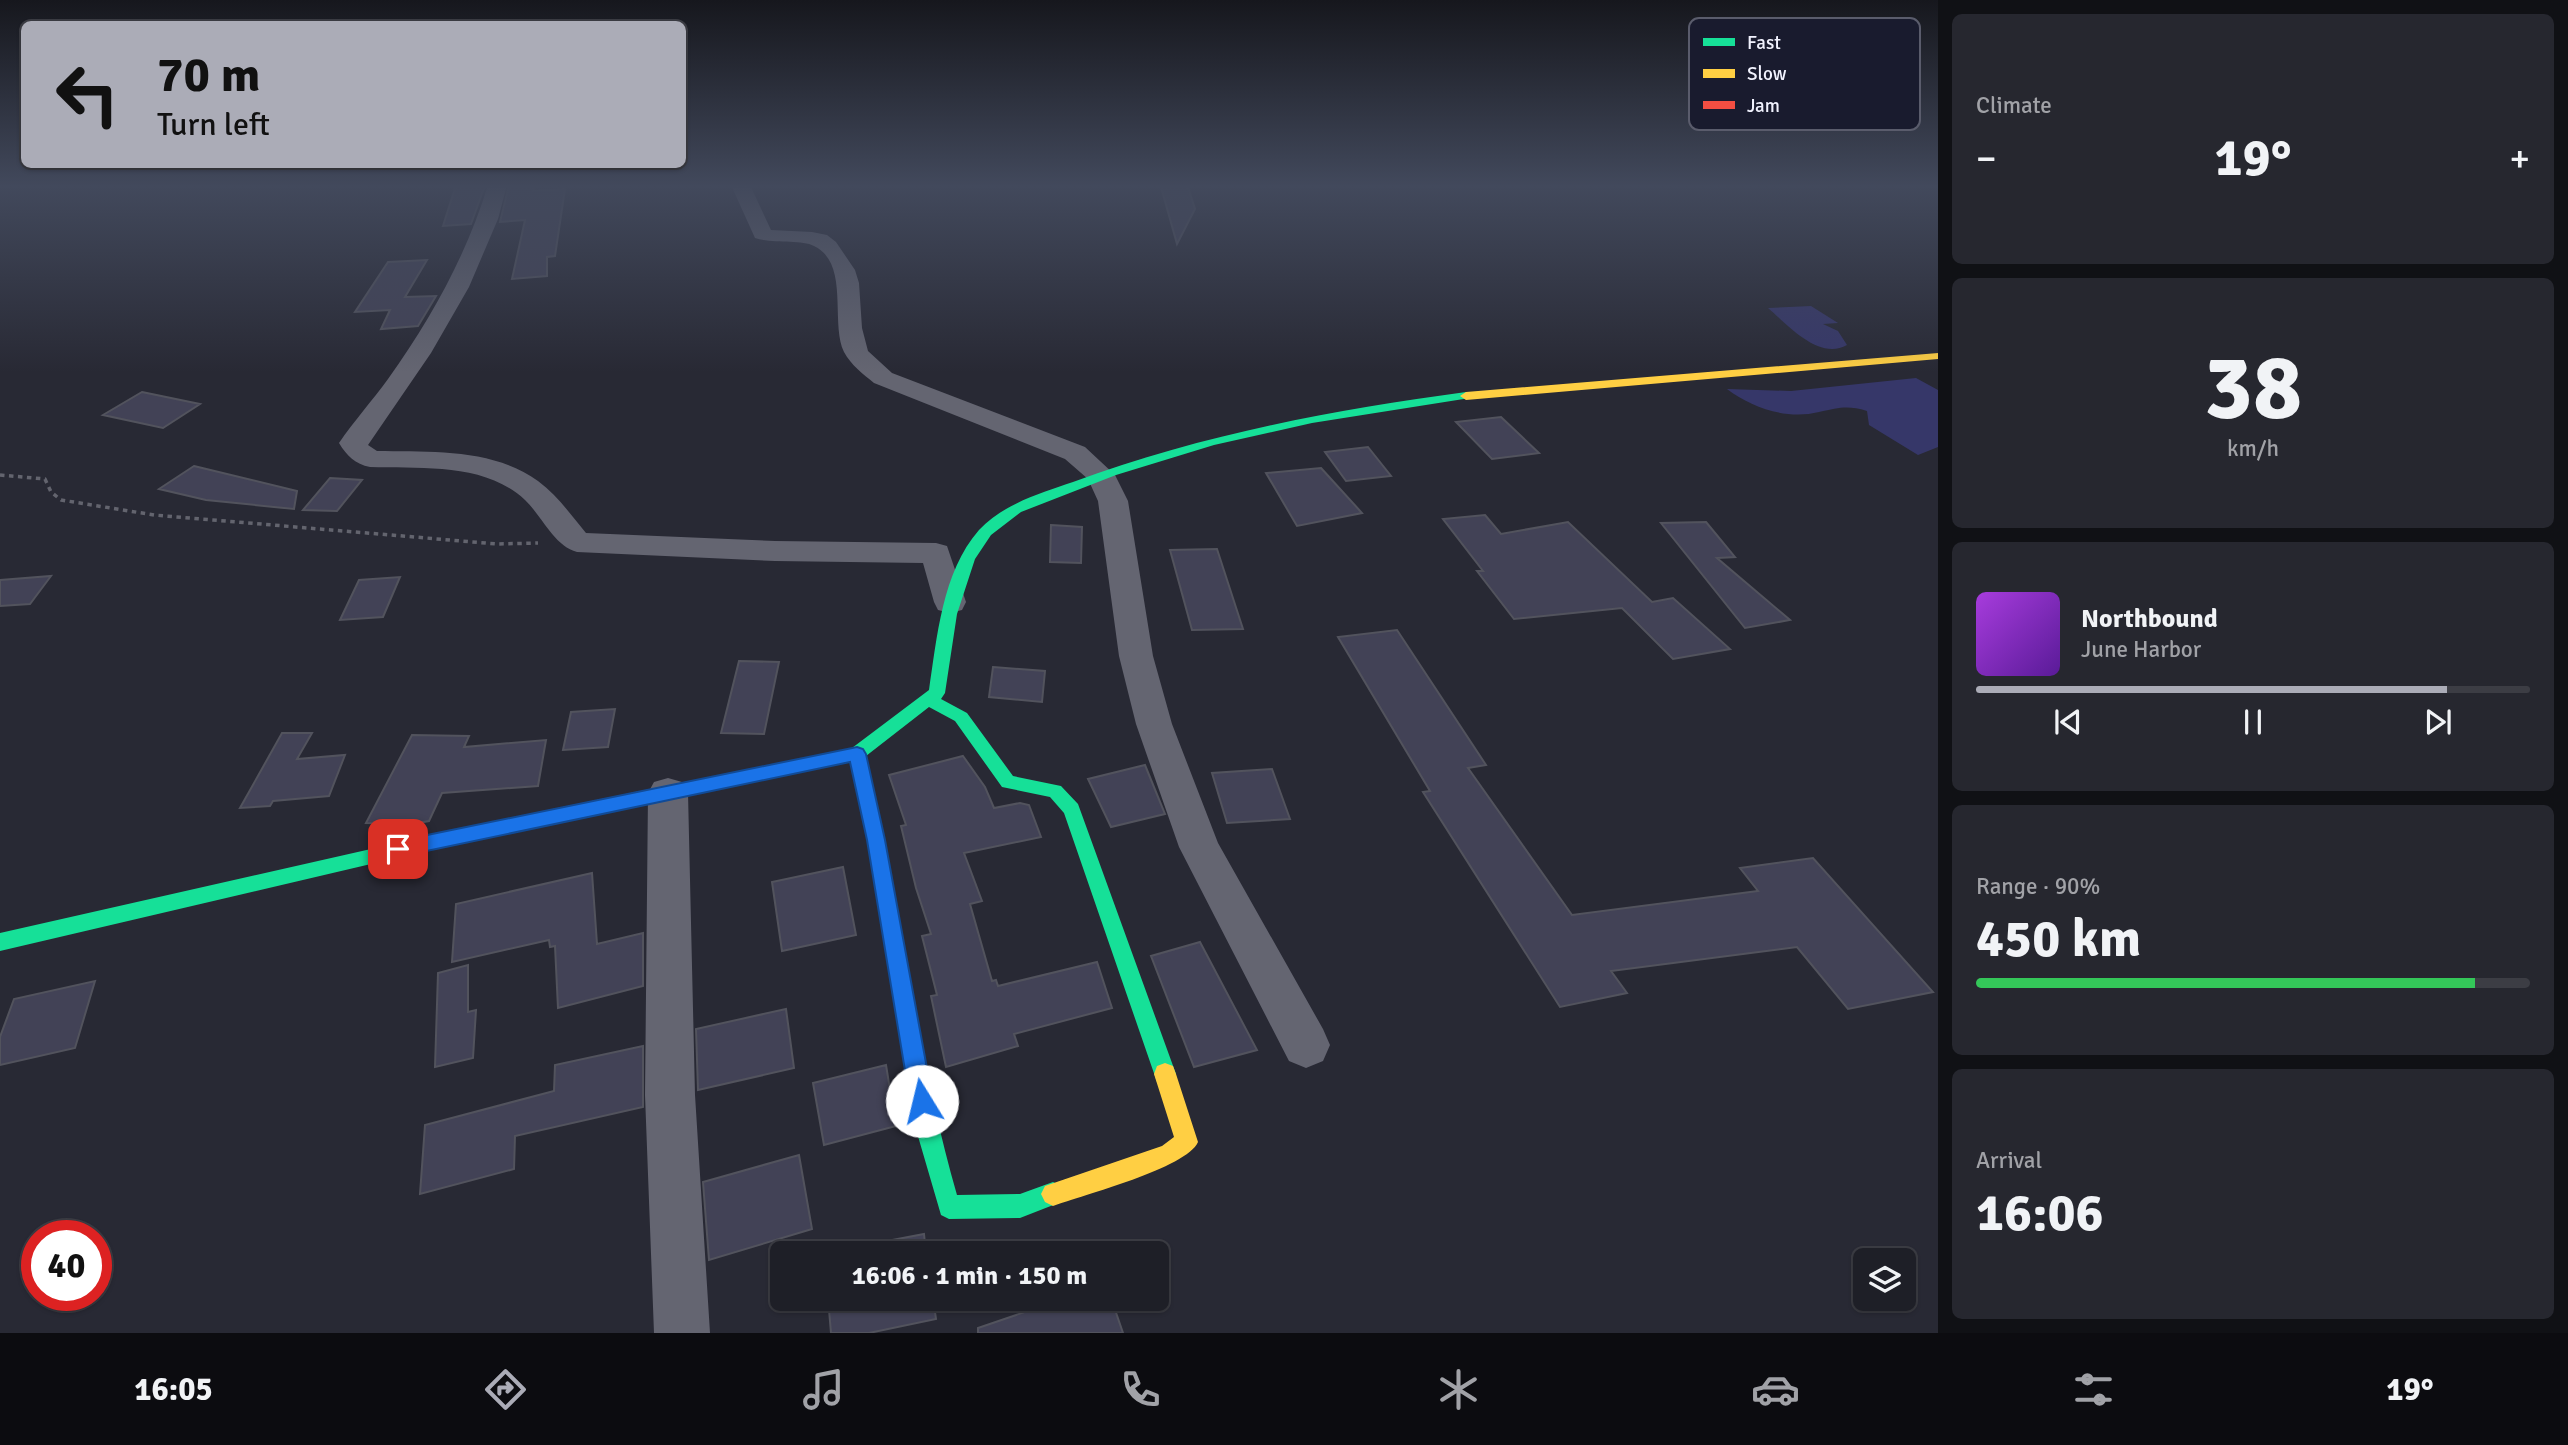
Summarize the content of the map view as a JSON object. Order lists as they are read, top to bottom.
{
  "legend": ["Fast", "Slow", "Jam"],
  "page": {
    "tile": [
      "Climate",
      ["38", "km/h"],
      ["Range · 90%", "450 km"],
      ["Arrival", "16:06"]
    ],
    "turn": ["70 m", "Turn left"],
    "heat": ["−", "19°", "+"],
    "song": ["Northbound", "June Harbor"],
    "limit": "40",
    "trip": "16:06 · 1 min · 150 m",
    "tabs": ["16:05", "19°"]
  }
}
